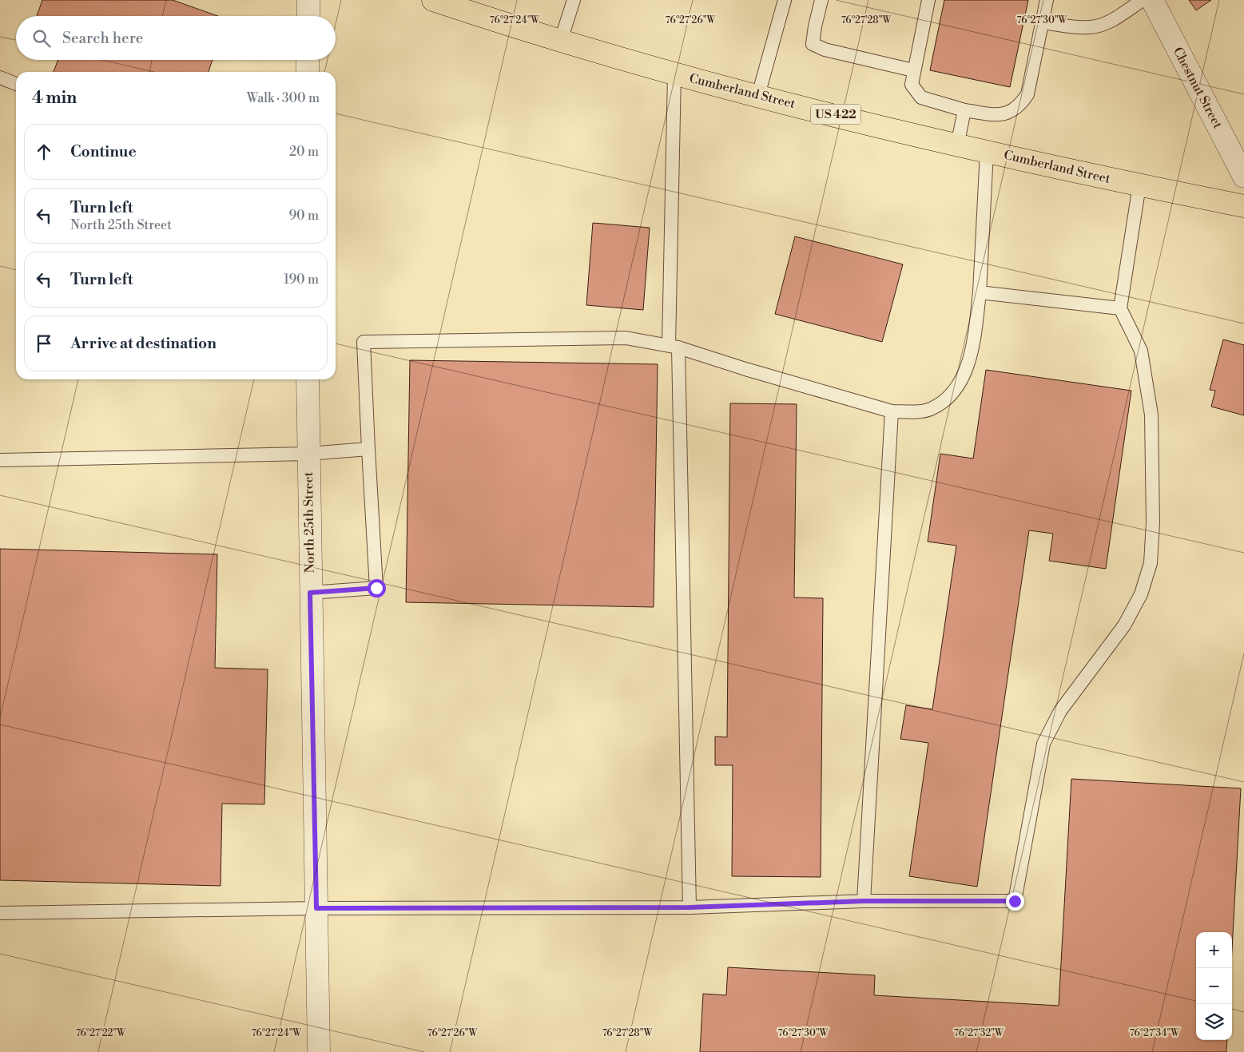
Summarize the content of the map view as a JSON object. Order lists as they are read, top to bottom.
{
  "streets": {
    "highway": ["Cumberland Street", "US 422"],
    "street": ["Chestnut Street", "North 25th Street"]
  },
  "page": {
    "search": "Search here",
    "heading": ["4 min", "Walk · 300 m"],
    "list": [
      ["Continue", "20 m"],
      ["Turn left", "North 25th Street", "90 m"],
      ["Turn left", "190 m"],
      "Arrive at destination"
    ],
    "map_buttons": ["+", "−"]
  },
  "coordinates": [
    "76°27'24\"W",
    "76°27'26\"W",
    "76°27'28\"W",
    "76°27'30\"W",
    "76°27'22\"W",
    "76°27'32\"W",
    "76°27'34\"W"
  ]
}
